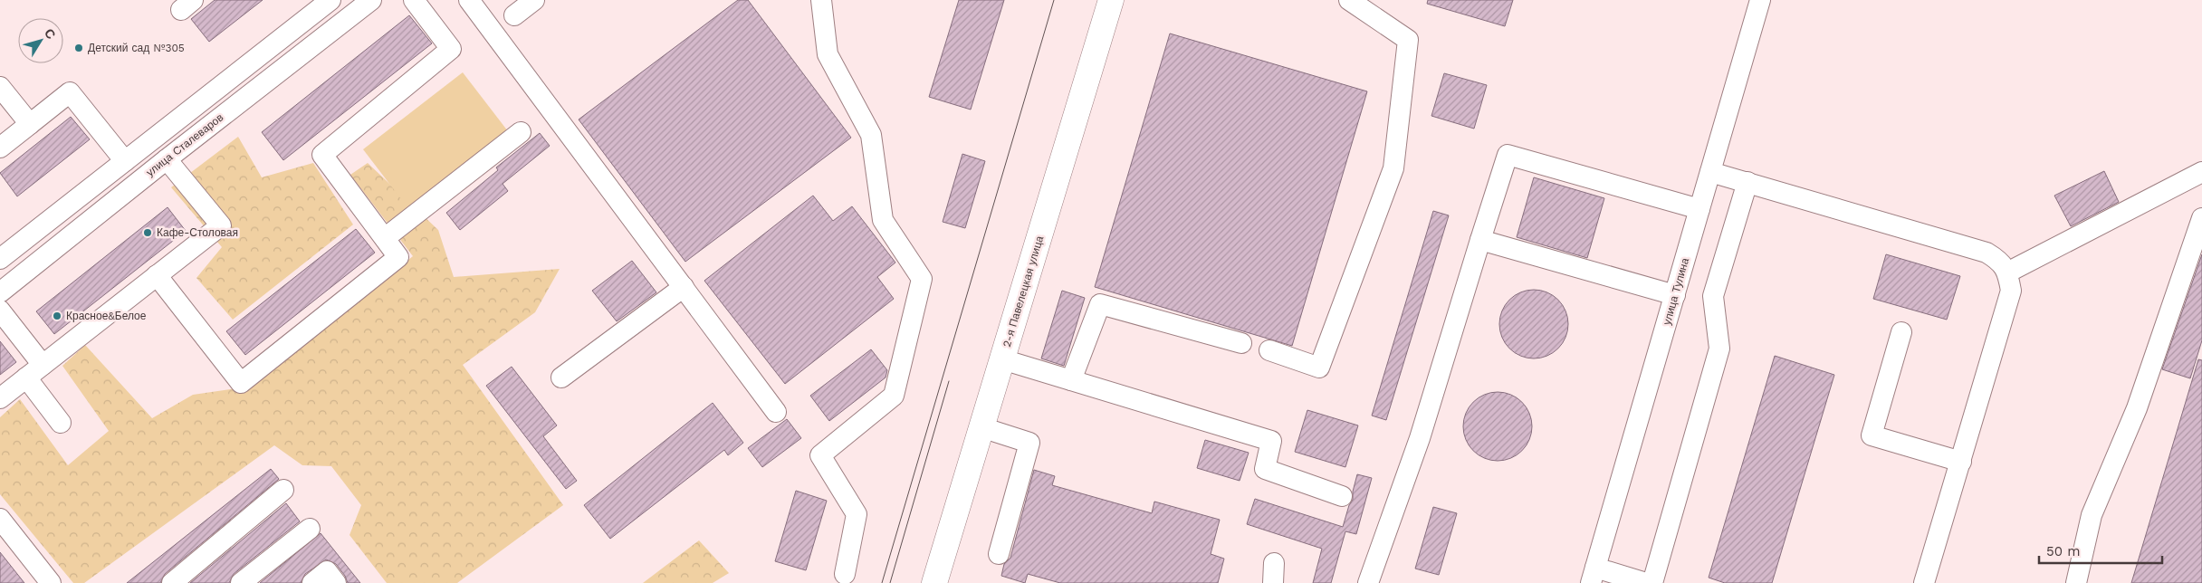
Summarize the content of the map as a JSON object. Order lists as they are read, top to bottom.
{
  "streets": {
    "main road": ["2-я Павелецкая улица"],
    "street": ["улица Сталеваров", "улица Тулина"]
  },
  "places": ["Детский сад №305", "Кафе-Столовая", "Красное&Белое"],
  "scale_bar": "50 m",
  "north": "top right"
}
